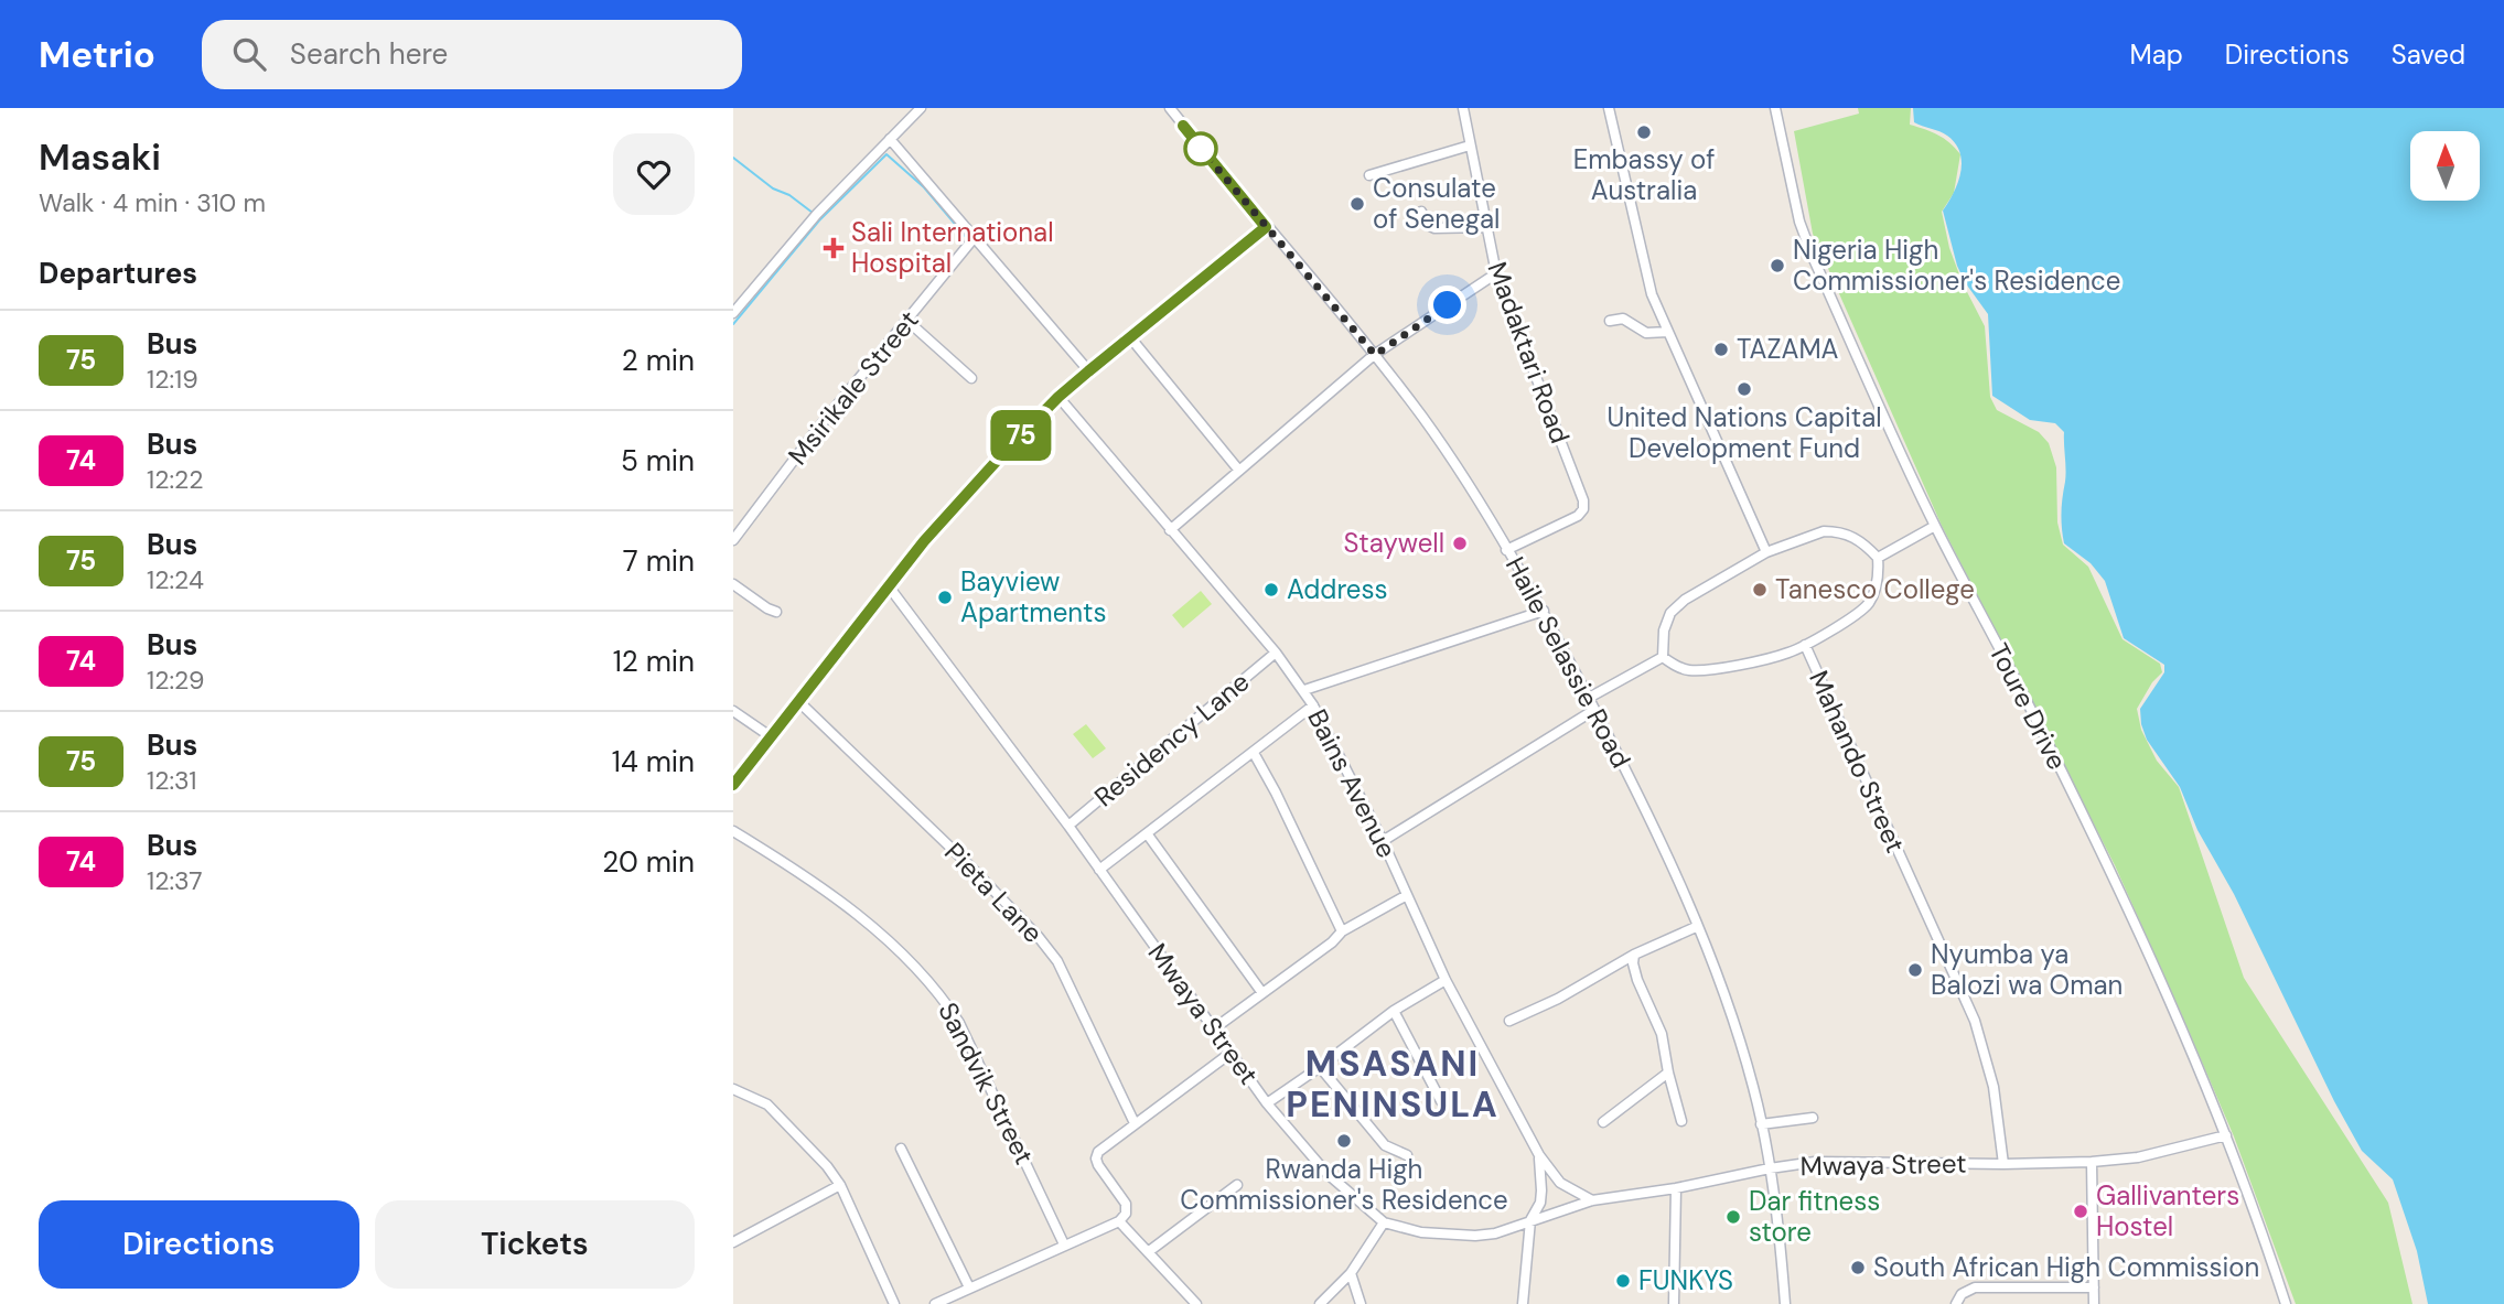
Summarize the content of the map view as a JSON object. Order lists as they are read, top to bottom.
{
  "streets": {
    "street": [
      "Madaktari Road",
      "Msirikale Street",
      "Haile Selassie Road",
      "Toure Drive",
      "Residency Lane",
      "Mahando Street",
      "Bains Avenue",
      "Pieta Lane",
      "Mwaya Street",
      "Sandvik Street"
    ]
  },
  "crossings": [
    ["Madaktari Road", "Haile Selassie Road"],
    ["Haile Selassie Road", "Mwaya Street"],
    ["Toure Drive", "Mwaya Street"],
    ["Residency Lane", "Bains Avenue"],
    ["Residency Lane", "Mwaya Street"],
    ["Mahando Street", "Mwaya Street"],
    ["Bains Avenue", "Mwaya Street"]
  ],
  "districts": ["MSASANI PENINSULA"],
  "places": {
    "other": [
      "Embassy of Australia",
      "Consulate of Senegal",
      "Nigeria High Commissioner's Residence",
      "TAZAMA",
      "United Nations Capital Development Fund",
      "Staywell",
      "Address",
      "Tanesco College",
      "Bayview Apartments",
      "Nyumba ya Balozi wa Oman",
      "Rwanda High Commissioner's Residence",
      "Gallivanters Hostel",
      "Dar fitness store",
      "South African High Commission",
      "FUNKYS"
    ],
    "health": ["Sali International Hospital"]
  },
  "lines": ["bus line 75"],
  "north": "top",
  "page": {
    "header": "Metrio",
    "search": "Search here",
    "nav": ["Map", "Directions", "Saved"],
    "heading": [
      ["Masaki", "Walk · 4 min · 310 m"],
      "Departures"
    ],
    "on_map": "75",
    "list": [
      {
        "mark": "75",
        "name": "Bus",
        "note": "12:19",
        "value": "2 min"
      },
      {
        "mark": "74",
        "name": "Bus",
        "note": "12:22",
        "value": "5 min"
      },
      {
        "mark": "75",
        "name": "Bus",
        "note": "12:24",
        "value": "7 min"
      },
      {
        "mark": "74",
        "name": "Bus",
        "note": "12:29",
        "value": "12 min"
      },
      {
        "mark": "75",
        "name": "Bus",
        "note": "12:31",
        "value": "14 min"
      },
      {
        "mark": "74",
        "name": "Bus",
        "note": "12:37",
        "value": "20 min"
      }
    ],
    "buttons": ["Directions", "Tickets"]
  }
}
